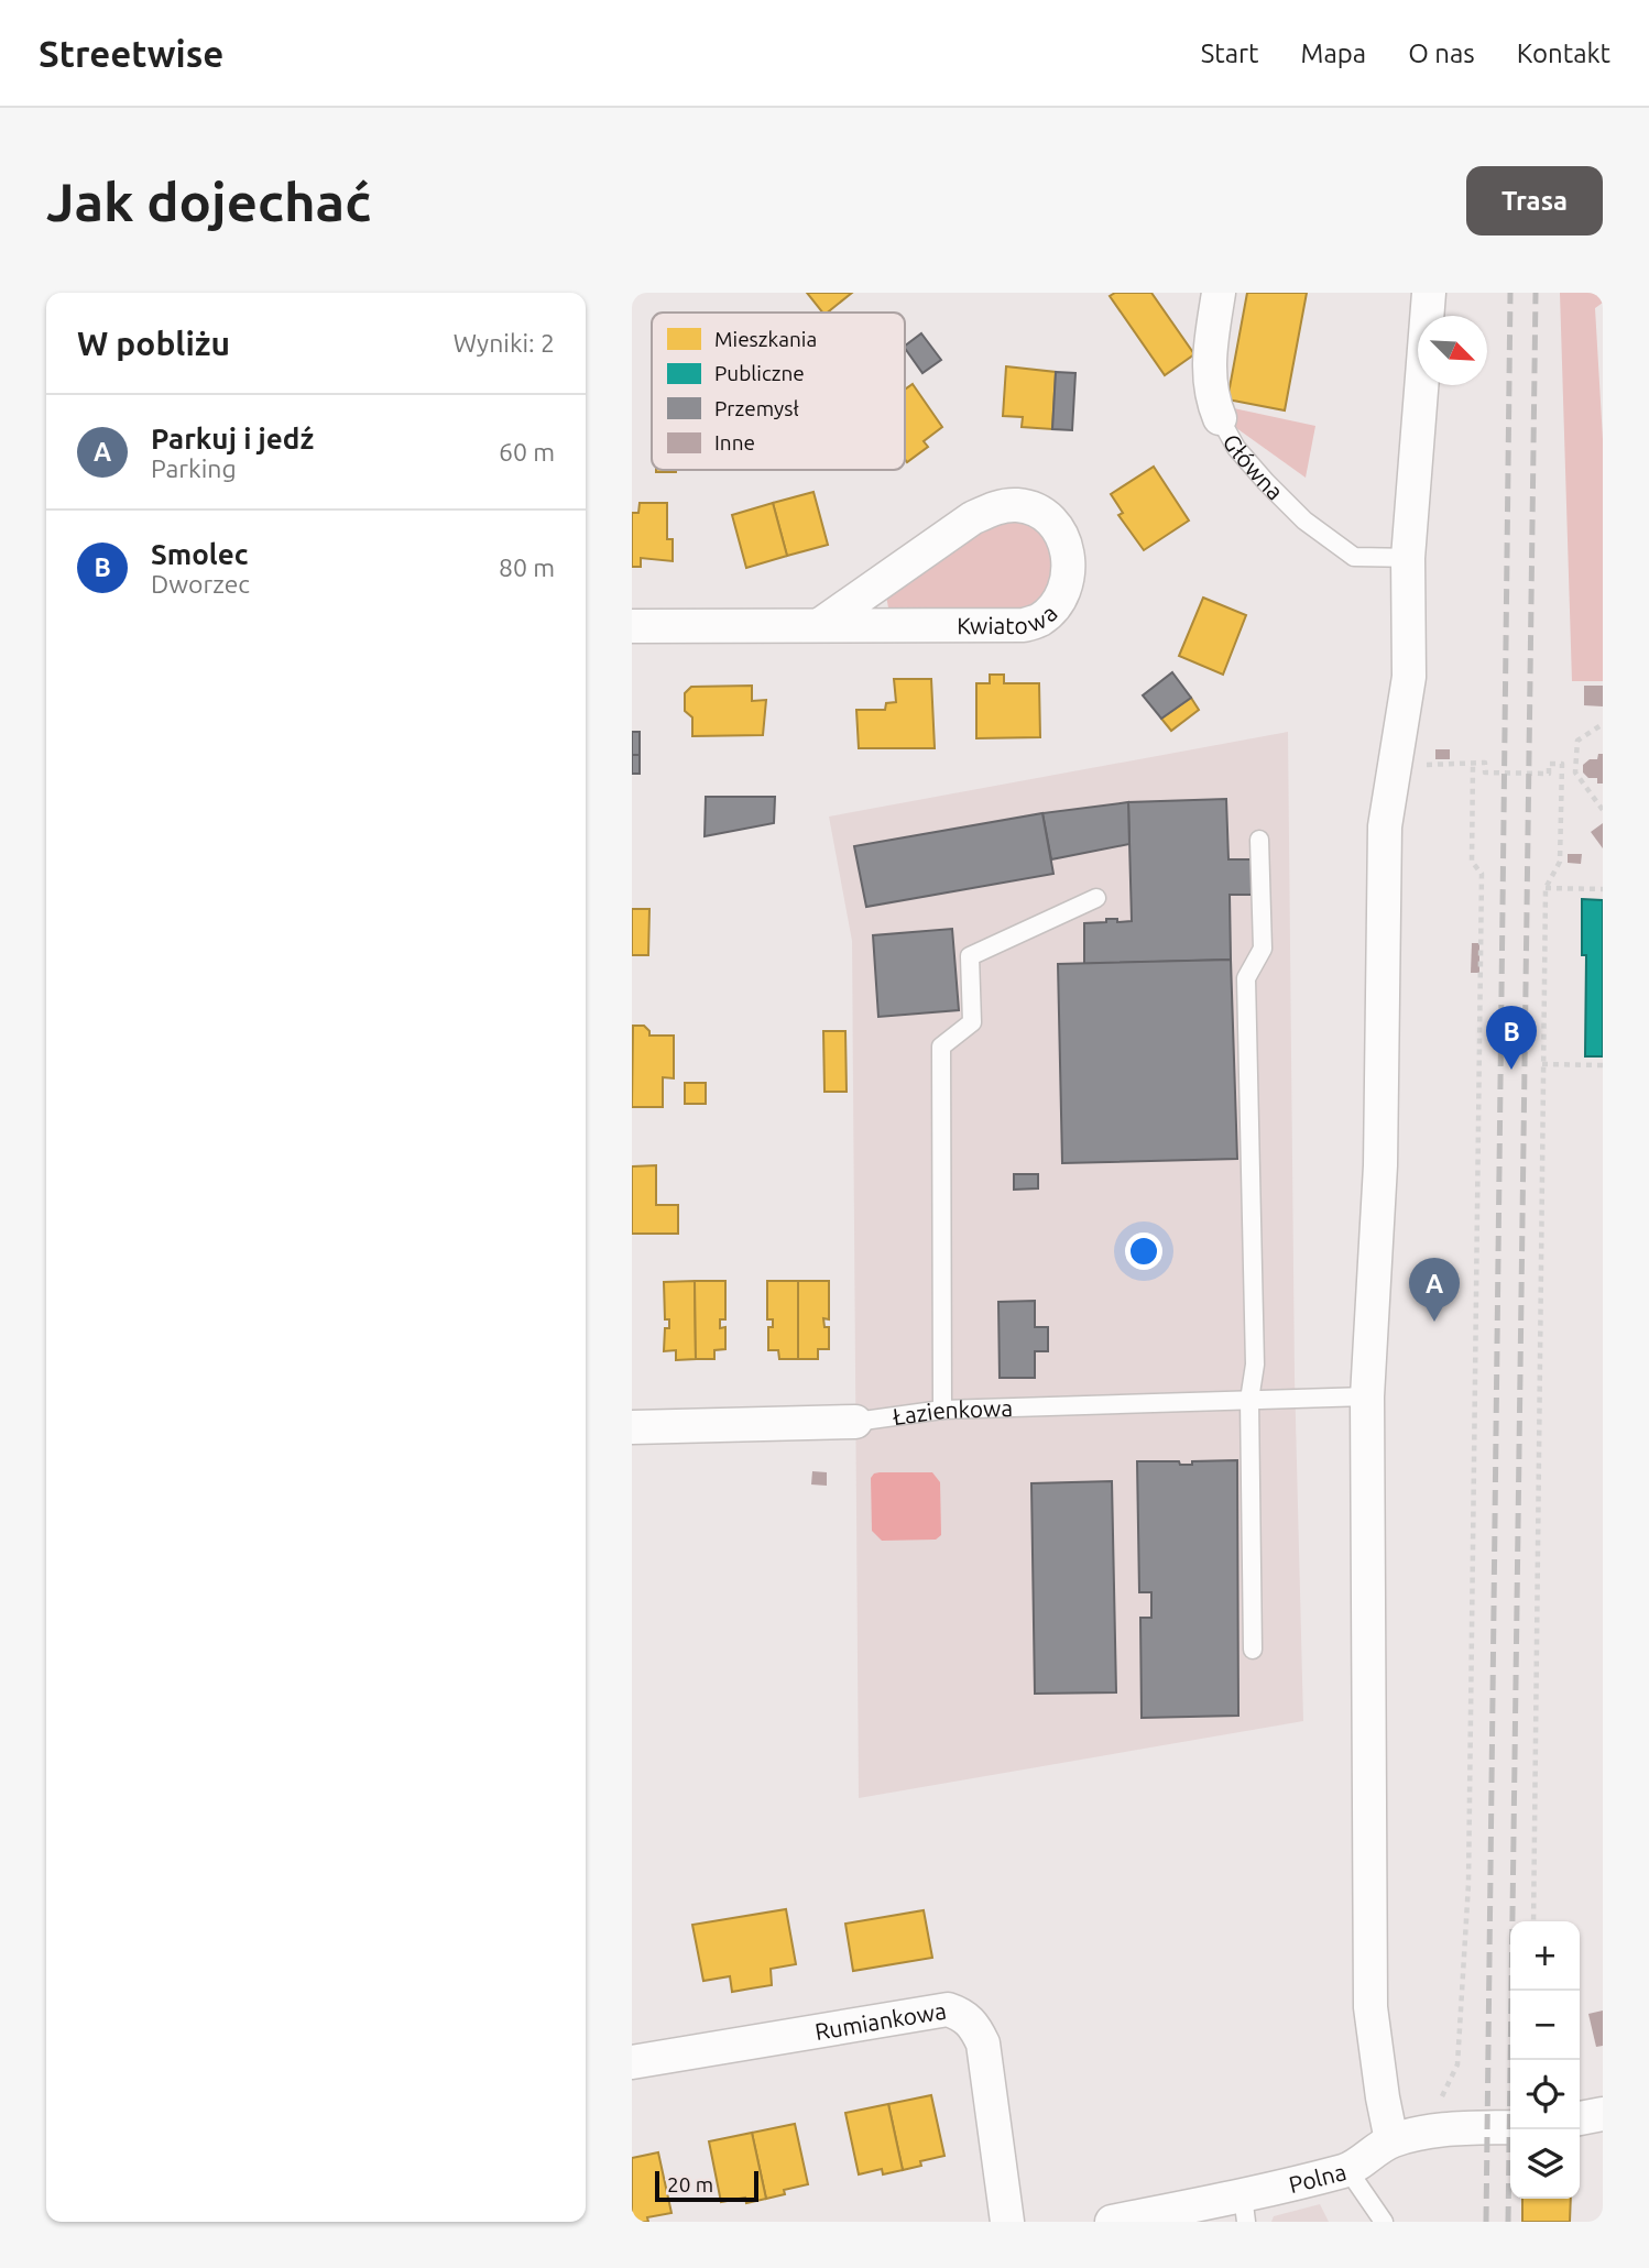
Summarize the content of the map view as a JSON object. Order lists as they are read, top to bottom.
{
  "streets": {
    "street": [
      "Główna",
      "Kwiatowa",
      "Łazienkowa",
      "Rumiankowa",
      "Polna"
    ]
  },
  "legend": [
    "Mieszkania",
    "Publiczne",
    "Przemysł",
    "Inne"
  ],
  "scale_bar": "20 m",
  "north": "bottom right",
  "page": {
    "header": "Streetwise",
    "nav": [
      "Start",
      "Mapa",
      "O nas",
      "Kontakt"
    ],
    "buttons": "Trasa",
    "title": "Jak dojechać",
    "heading": ["W pobliżu", "Wyniki: 2"],
    "list": [
      {
        "mark": "A",
        "name": "Parkuj i jedź",
        "note": "Parking",
        "value": "60 m"
      },
      {
        "mark": "B",
        "name": "Smolec",
        "note": "Dworzec",
        "value": "80 m"
      }
    ],
    "pins": ["B", "A"],
    "map_buttons": ["+", "−"],
    "scale": "20 m"
  }
}
